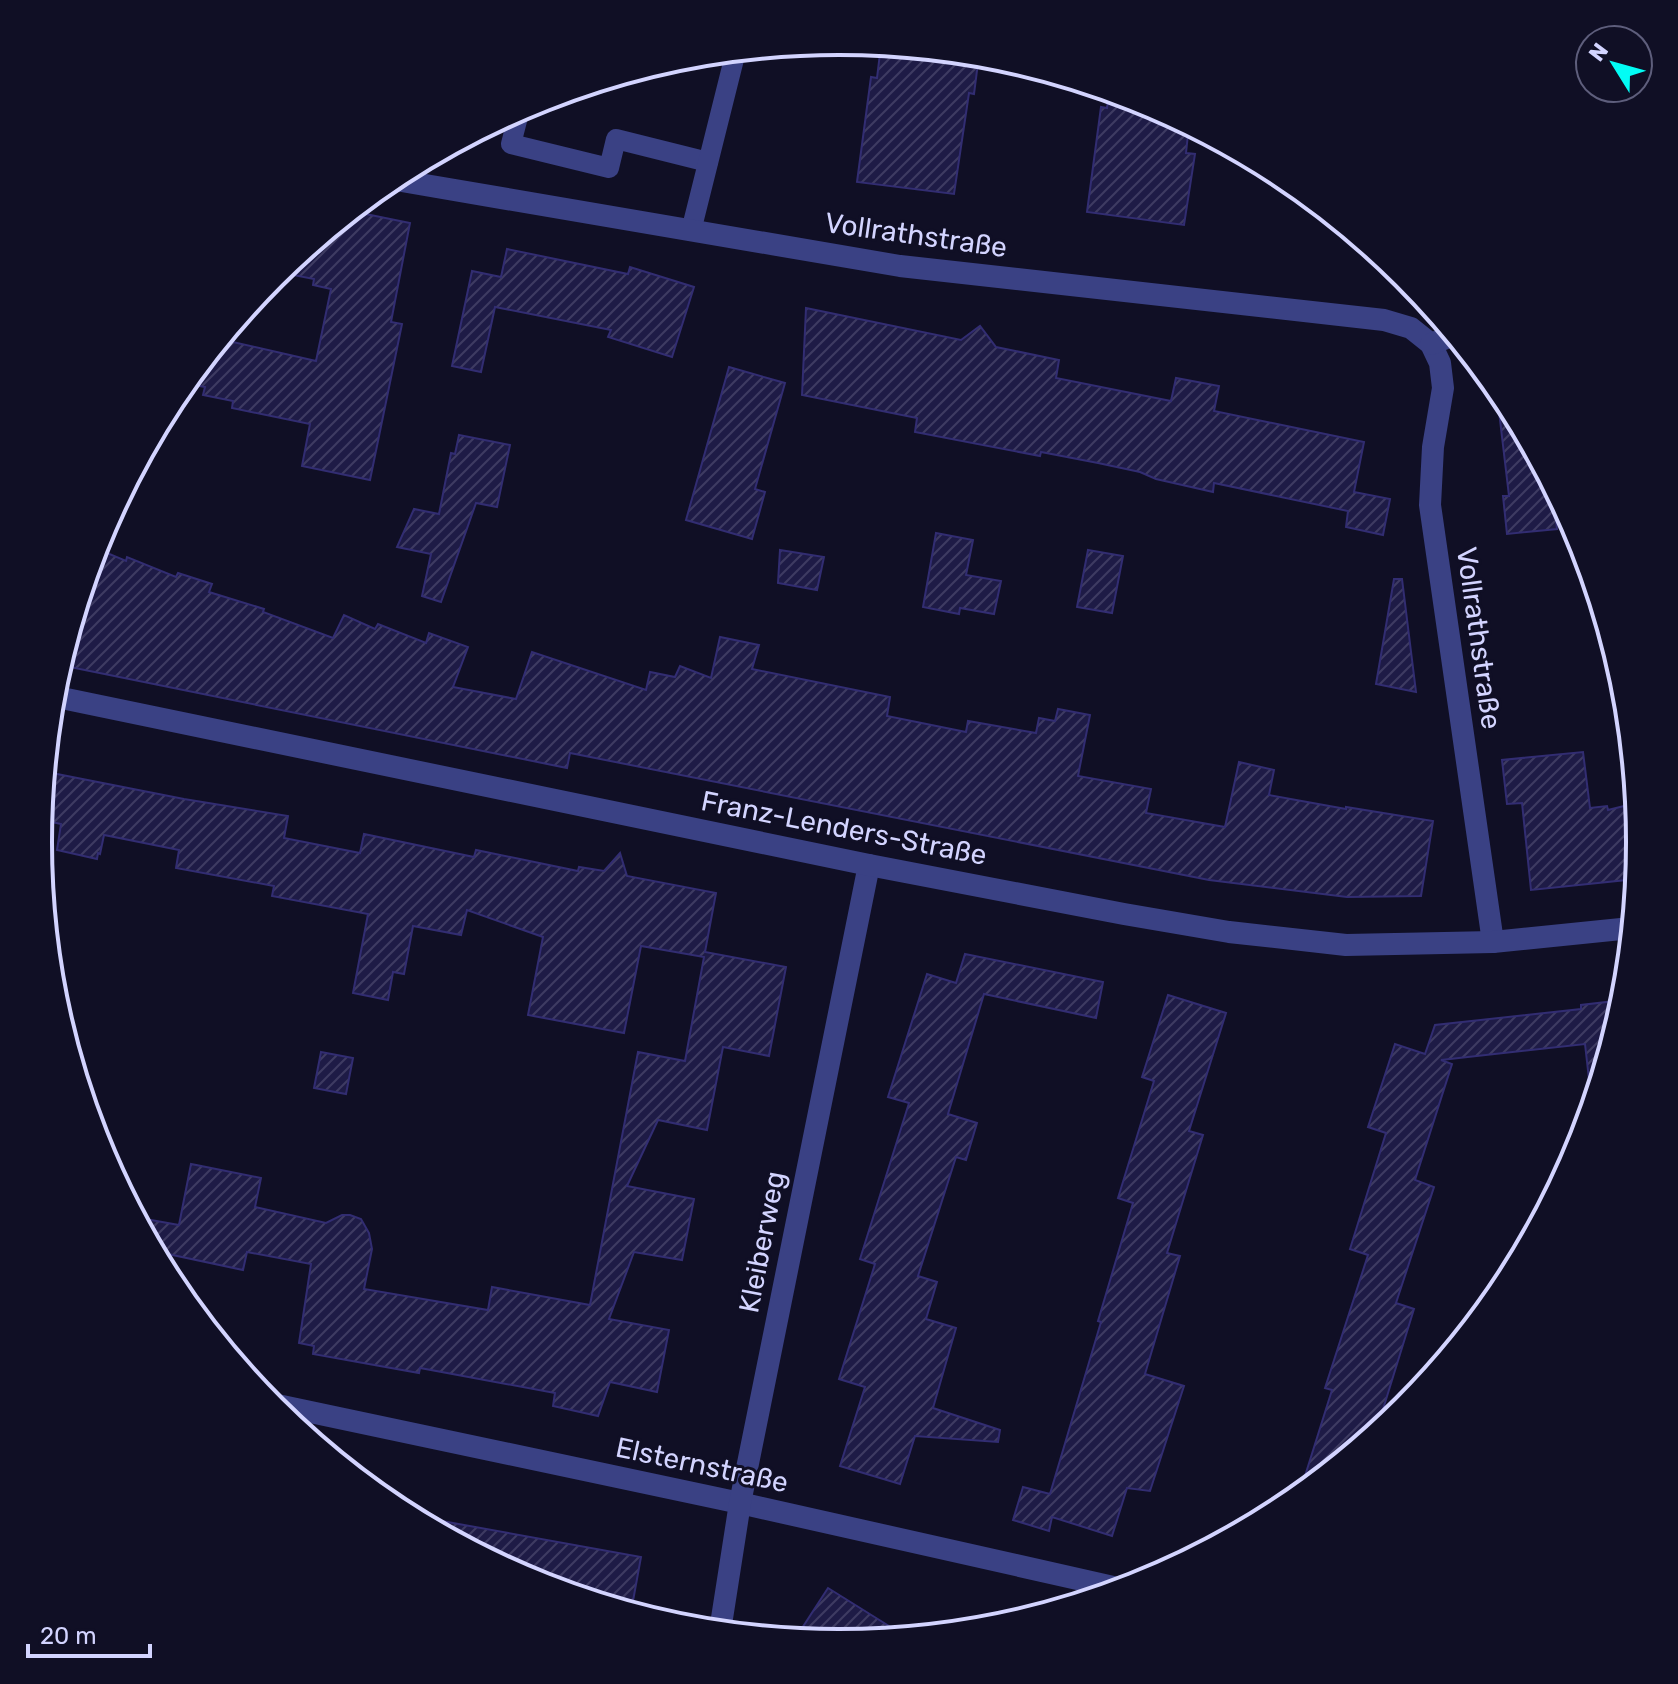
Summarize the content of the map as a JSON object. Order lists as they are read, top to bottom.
{
  "streets": {
    "street": [
      "Vollrathstraße",
      "Franz-Lenders-Straße",
      "Kleiberweg",
      "Elsternstraße"
    ]
  },
  "crossings": [
    ["Vollrathstraße", "Franz-Lenders-Straße"],
    ["Franz-Lenders-Straße", "Kleiberweg"],
    ["Kleiberweg", "Elsternstraße"]
  ],
  "scale_bar": "20 m",
  "north": "top left"
}
